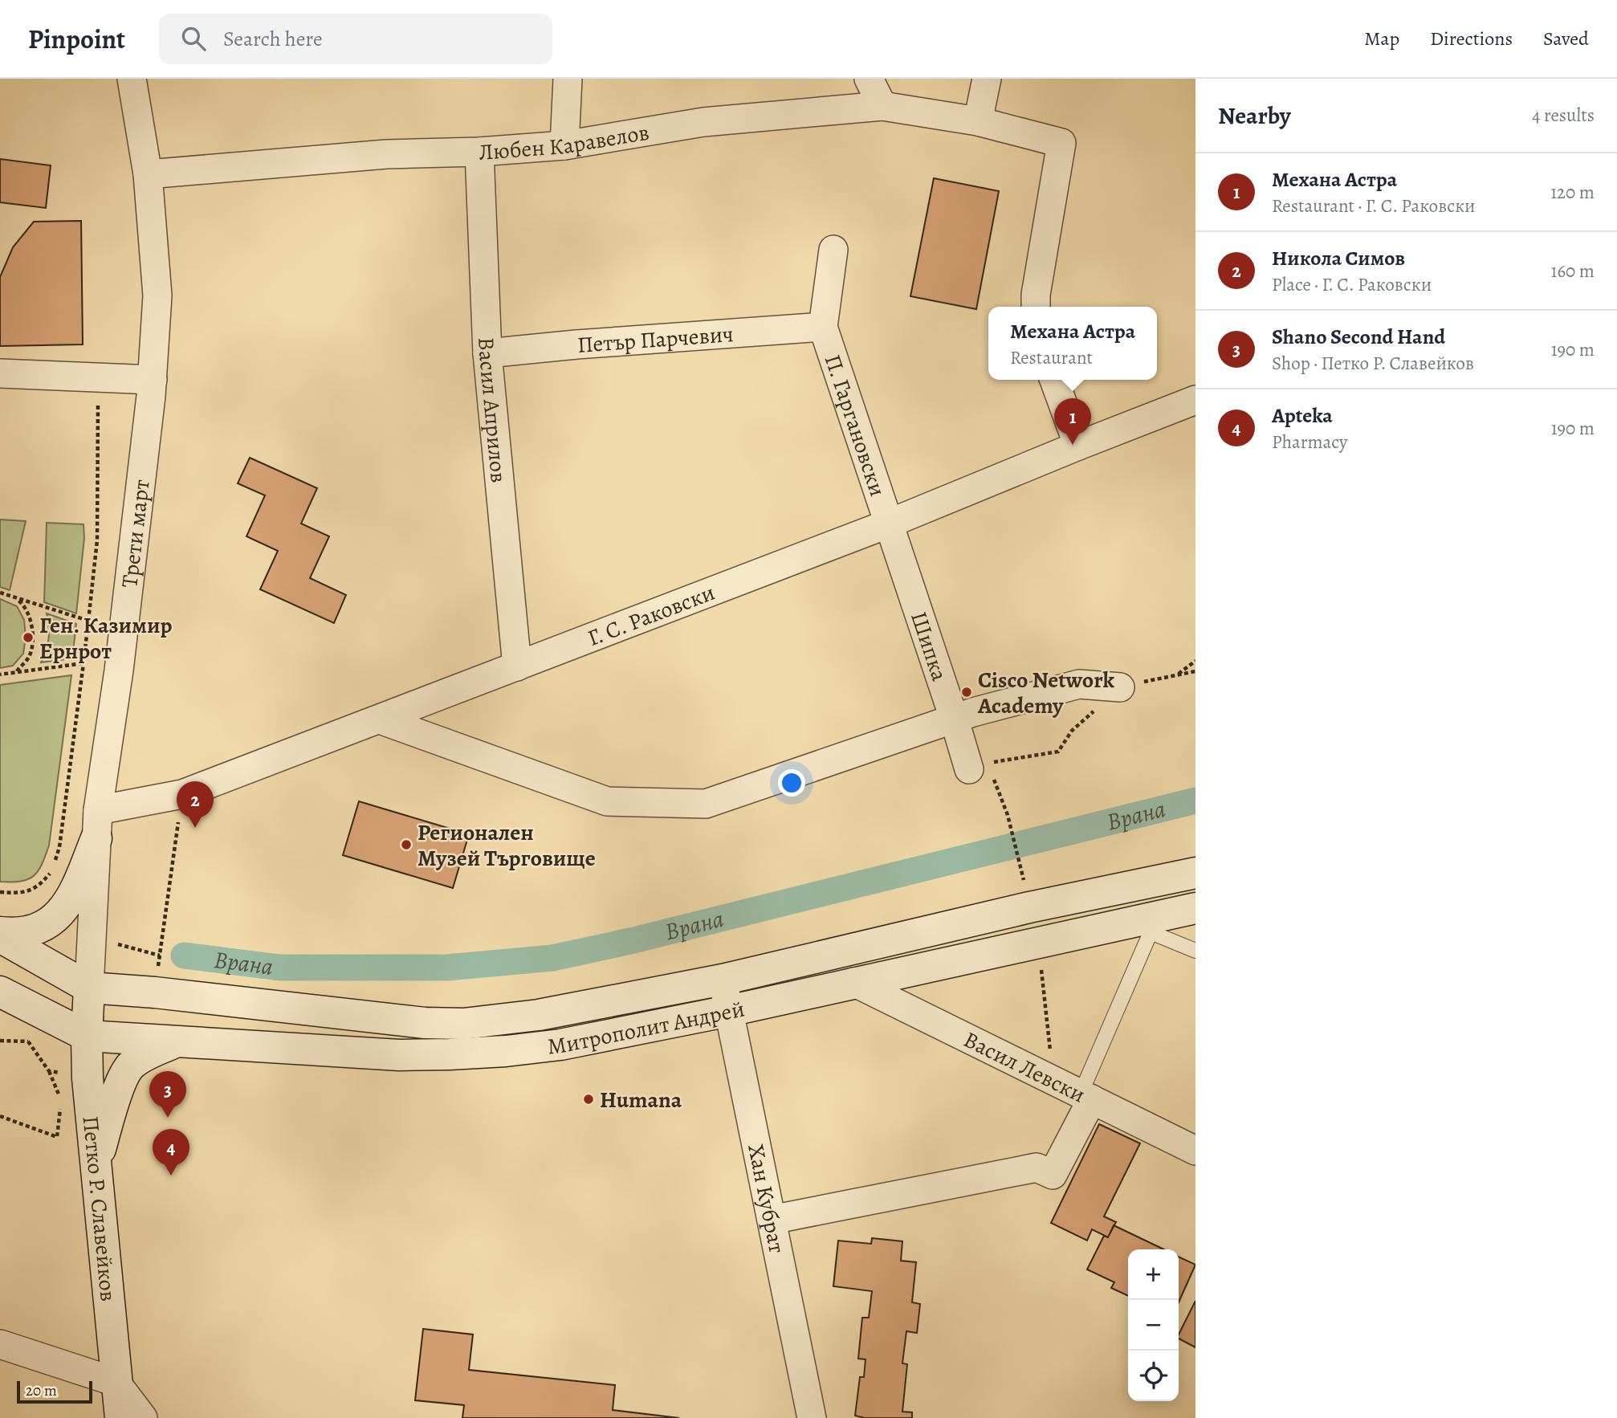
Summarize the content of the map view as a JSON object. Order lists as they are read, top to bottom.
{
  "streets": {
    "main road": ["Митрополит Андрей", "Петко Р. Славейков"],
    "street": [
      "Любен Каравелов",
      "Петър Парчевич",
      "Васил Априлов",
      "П. Гаргановски",
      "Трети март",
      "Г. С. Раковски",
      "Шипка",
      "Васил Левски",
      "Хан Кубрат"
    ]
  },
  "crossings": [
    ["Любен Каравелов", "Васил Априлов"],
    ["Любен Каравелов", "Трети март"],
    ["Петър Парчевич", "Васил Априлов"],
    ["Петър Парчевич", "П. Гаргановски"],
    ["Васил Априлов", "Г. С. Раковски"],
    ["П. Гаргановски", "Г. С. Раковски"],
    ["П. Гаргановски", "Шипка"],
    ["Трети март", "Г. С. Раковски"],
    ["Трети март", "Митрополит Андрей"],
    ["Трети март", "Петко Р. Славейков"],
    ["Г. С. Раковски", "Шипка"],
    ["Митрополит Андрей", "Васил Левски"],
    ["Митрополит Андрей", "Хан Кубрат"],
    ["Митрополит Андрей", "Петко Р. Славейков"]
  ],
  "water": ["Врана"],
  "places": [
    "Ген. Казимир Ернрот",
    "Cisco Network Academy",
    "Регионален Музей Търговище",
    "Humana"
  ],
  "scale_bar": "20 m",
  "page": {
    "header": "Pinpoint",
    "search": "Search here",
    "nav": ["Map", "Directions", "Saved"],
    "heading": ["Nearby", "4 results"],
    "list": [
      {
        "mark": "1",
        "name": "Механа Астра",
        "note": "Restaurant · Г. С. Раковски",
        "value": "120 m"
      },
      {
        "mark": "2",
        "name": "Никола Симов",
        "note": "Place · Г. С. Раковски",
        "value": "160 m"
      },
      {
        "mark": "3",
        "name": "Shano Second Hand",
        "note": "Shop · Петко Р. Славейков",
        "value": "190 m"
      },
      {
        "mark": "4",
        "name": "Apteka",
        "note": "Pharmacy",
        "value": "190 m"
      }
    ],
    "popup": ["Механа Астра", "Restaurant"],
    "pins": [
      "1",
      "2",
      "3",
      "4"
    ],
    "map_buttons": ["+", "−"],
    "scale": "20 m"
  }
}
